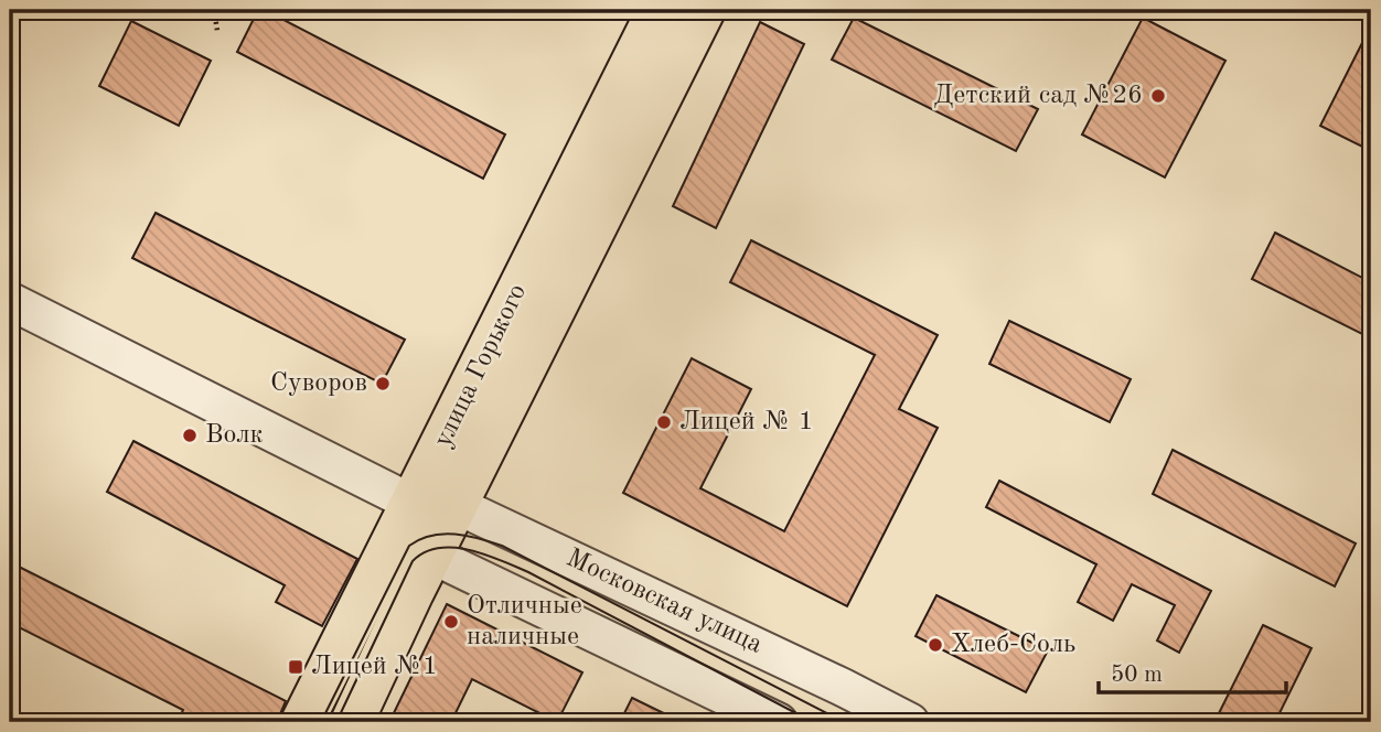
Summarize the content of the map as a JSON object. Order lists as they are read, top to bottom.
{
  "streets": {
    "main road": ["улица Горького"],
    "street": ["Московская улица"]
  },
  "crossings": [
    ["улица Горького", "Московская улица"]
  ],
  "places": {
    "other": [
      "Детский сад №26",
      "Суворов",
      "Лицей № 1",
      "Волк",
      "Отличные наличные",
      "Хлеб-Соль"
    ],
    "transit": ["Лицей №1"]
  },
  "scale_bar": "50 m"
}
